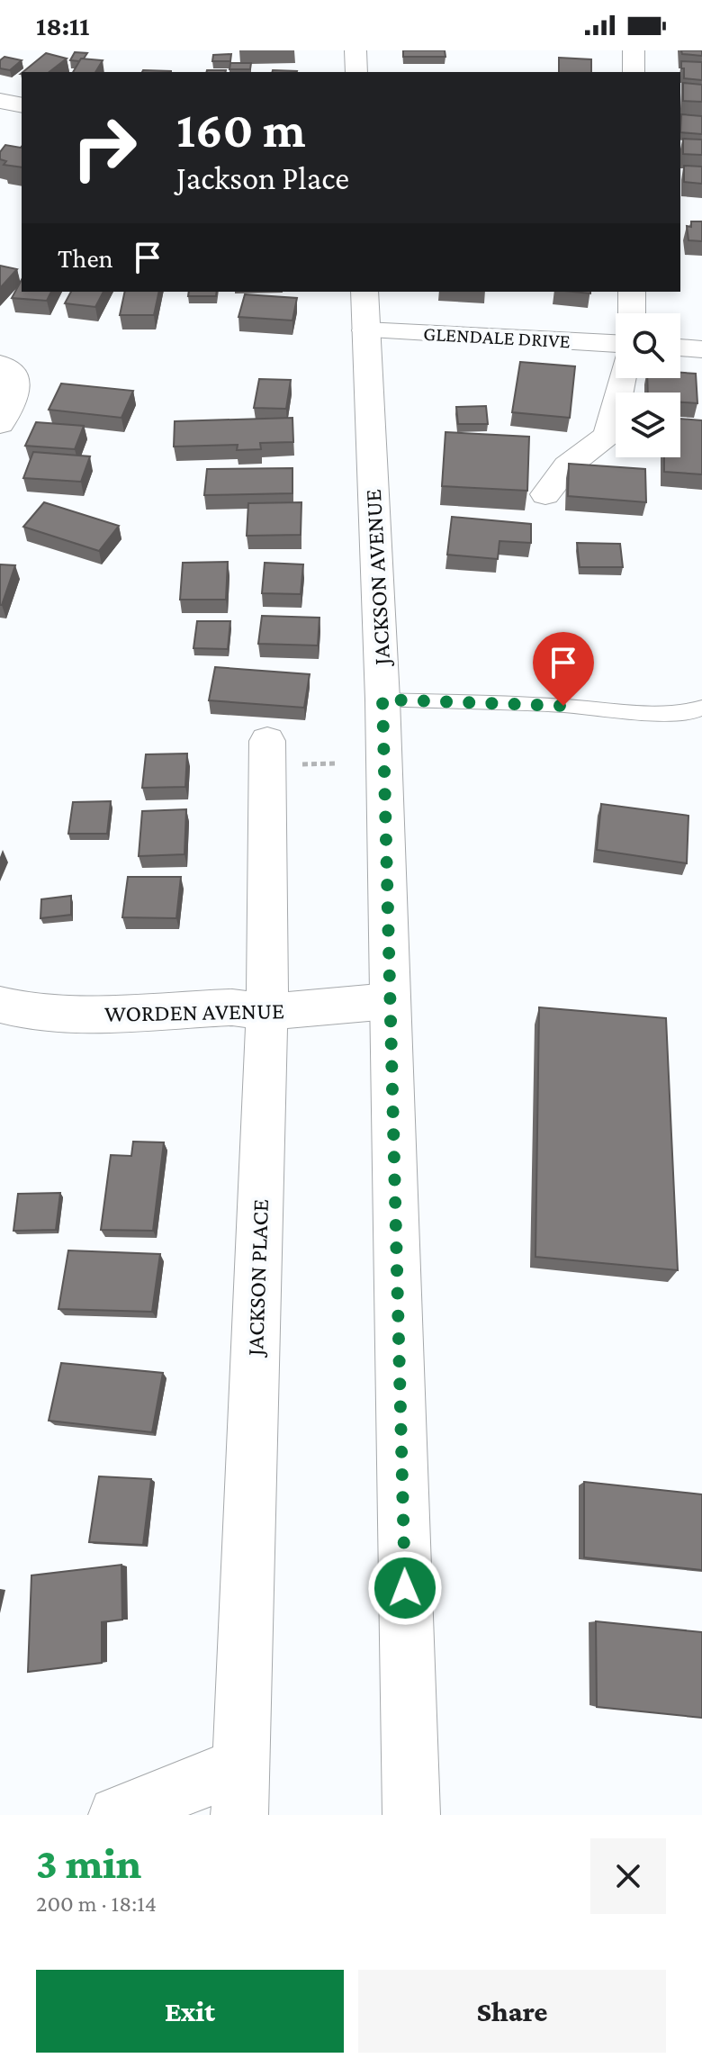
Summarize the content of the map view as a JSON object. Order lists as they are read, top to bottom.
{
  "streets": {
    "street": [
      "GLENDALE DRIVE",
      "JACKSON AVENUE",
      "WORDEN AVENUE",
      "JACKSON PLACE"
    ]
  },
  "crossings": [
    ["GLENDALE DRIVE", "JACKSON AVENUE"],
    ["JACKSON AVENUE", "WORDEN AVENUE"],
    ["WORDEN AVENUE", "JACKSON PLACE"]
  ],
  "page": {
    "status": "18:11",
    "turn": ["160 m", "Jackson Place"],
    "then": "Then",
    "heading": ["3 min", "200 m · 18:14"],
    "buttons": ["Exit", "Share"]
  }
}
